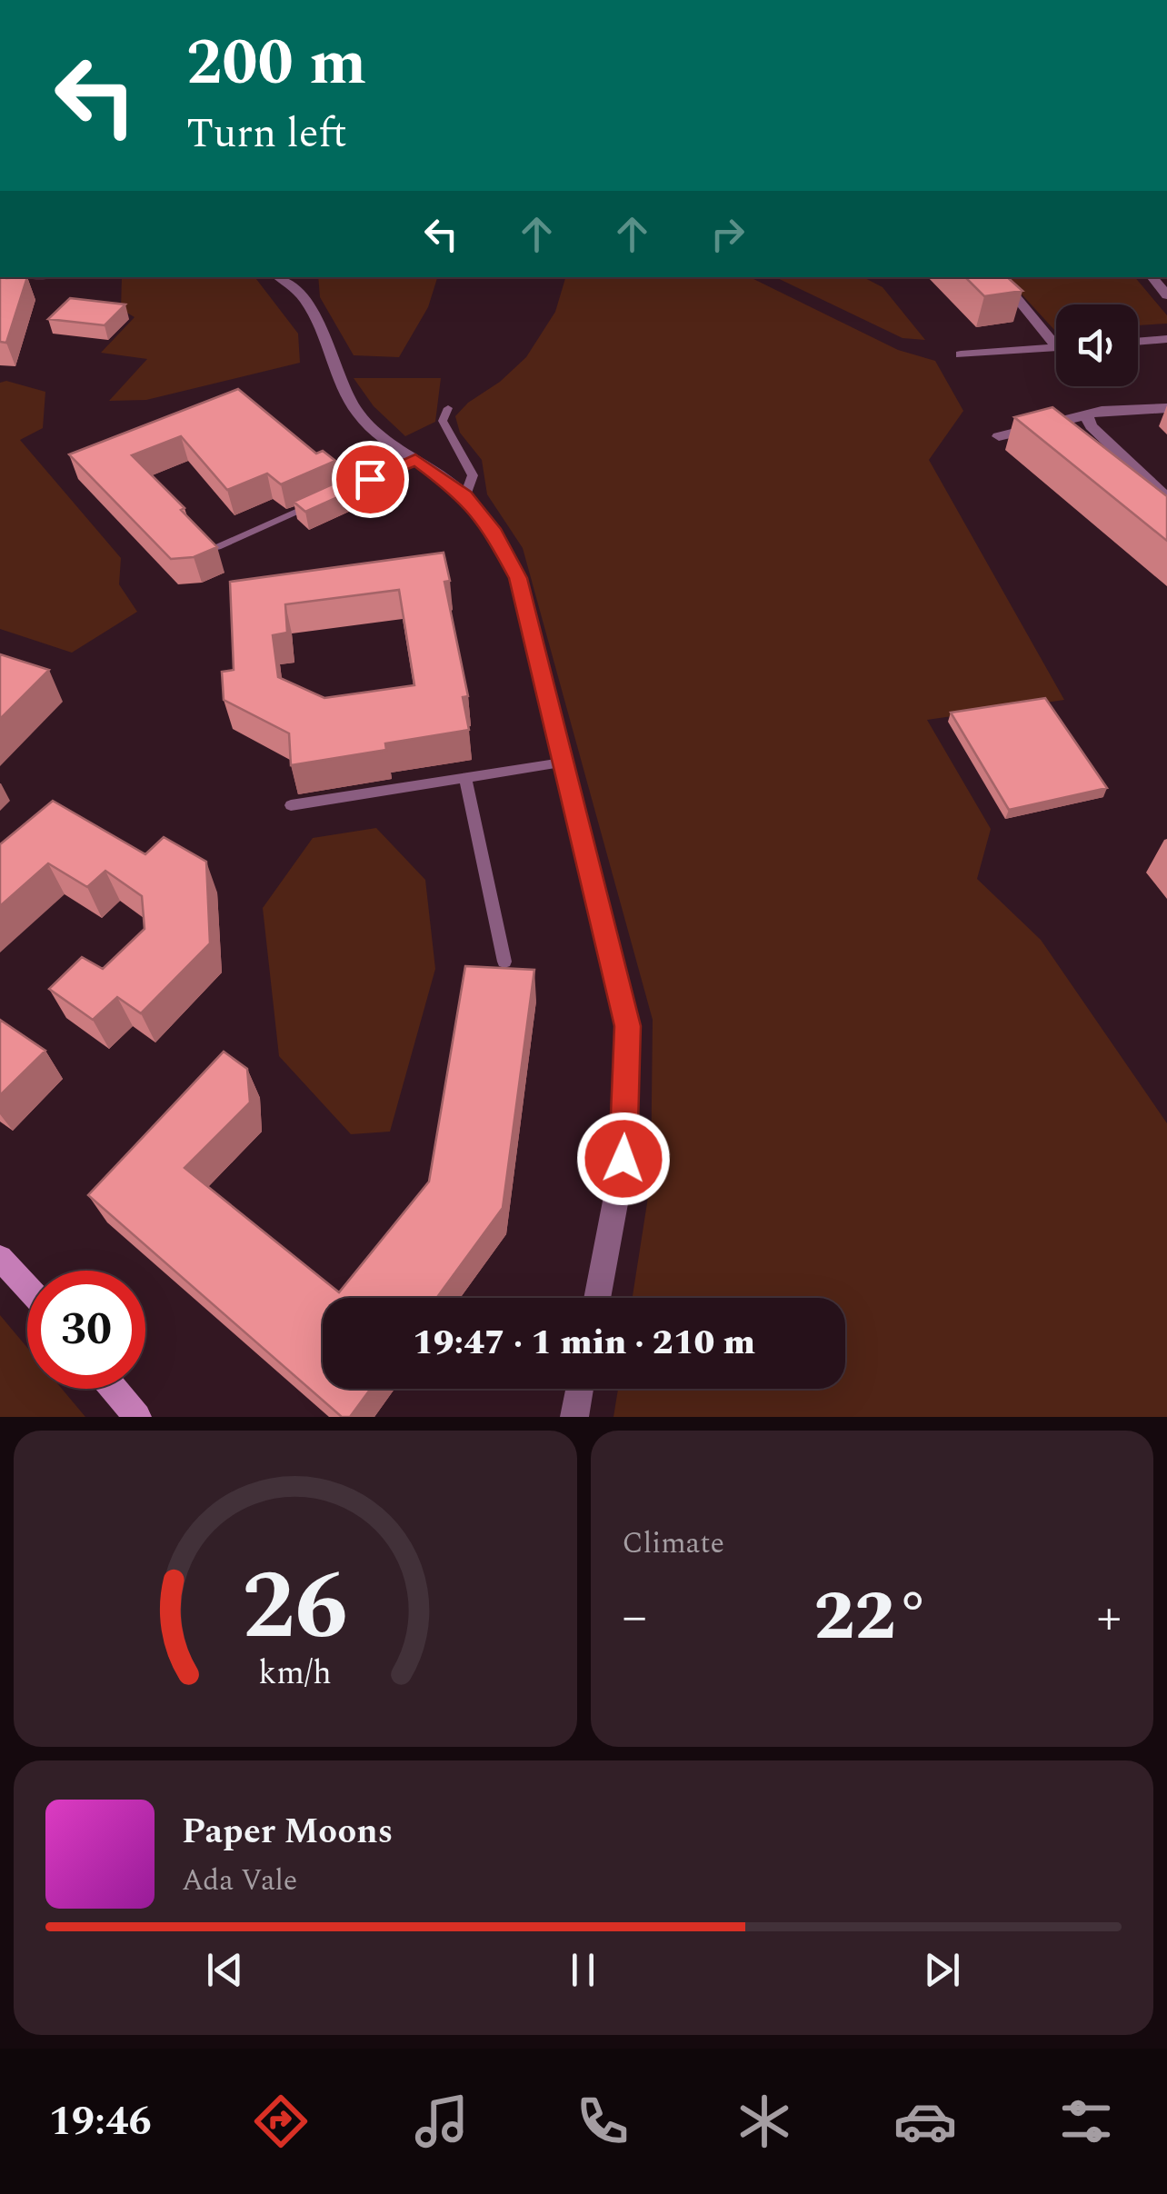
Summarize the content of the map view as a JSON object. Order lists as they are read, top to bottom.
{
  "page": {
    "turn": ["200 m", "Turn left"],
    "limit": "30",
    "trip": "19:47 · 1 min · 210 m",
    "tile": "Climate",
    "heat": ["−", "22°", "+"],
    "song": ["Paper Moons", "Ada Vale"],
    "tabs": "19:46",
    "gauge": ["26", "km/h"]
  }
}
